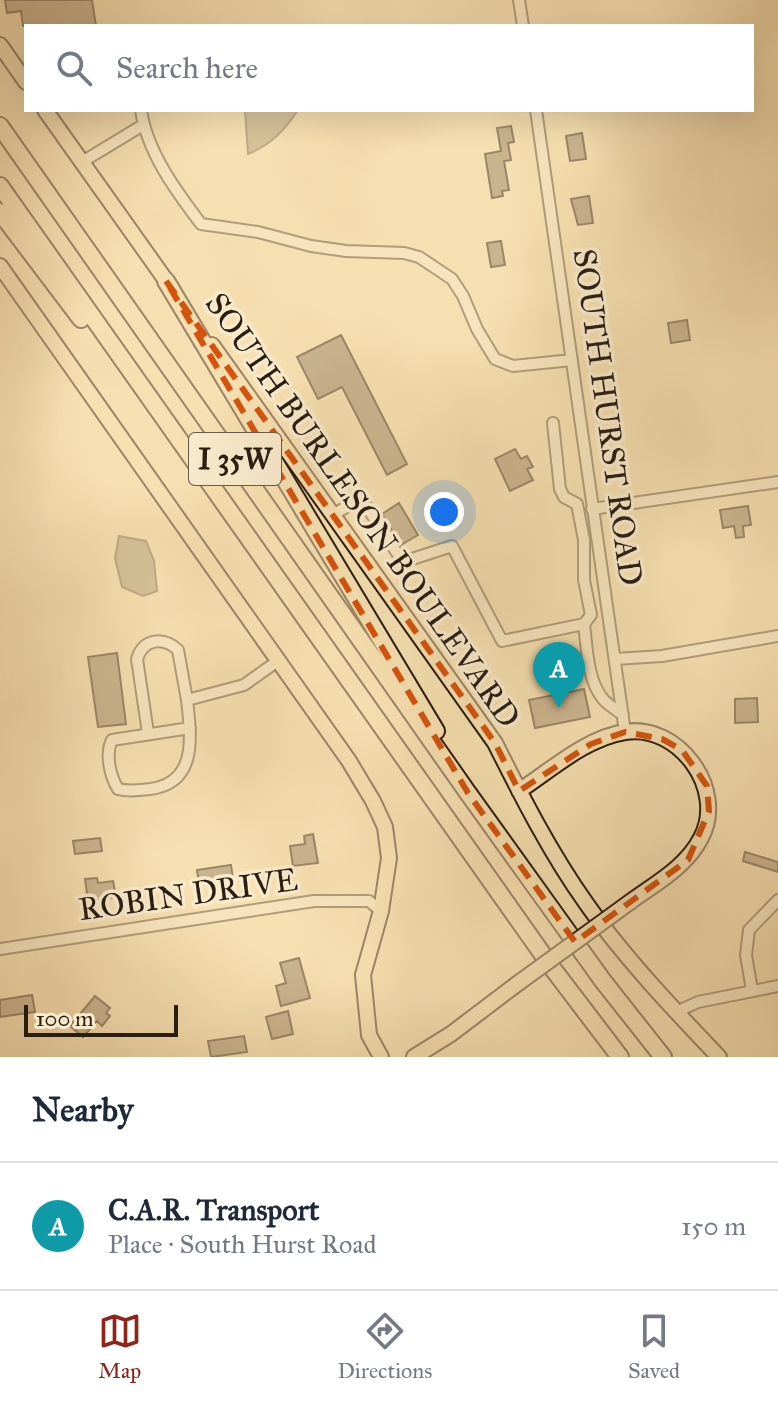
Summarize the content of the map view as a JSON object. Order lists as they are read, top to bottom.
{
  "streets": {
    "highway": ["I 35W"],
    "main road": ["SOUTH BURLESON BOULEVARD"],
    "street": ["SOUTH HURST ROAD", "ROBIN DRIVE"]
  },
  "scale_bar": "100 m",
  "page": {
    "search": "Search here",
    "pins": "A",
    "scale": "100 m",
    "heading": "Nearby",
    "list": [
      {
        "mark": "A",
        "name": "C.A.R. Transport",
        "note": "Place · South Hurst Road",
        "value": "150 m"
      }
    ],
    "nav": ["Map", "Directions", "Saved"]
  }
}
